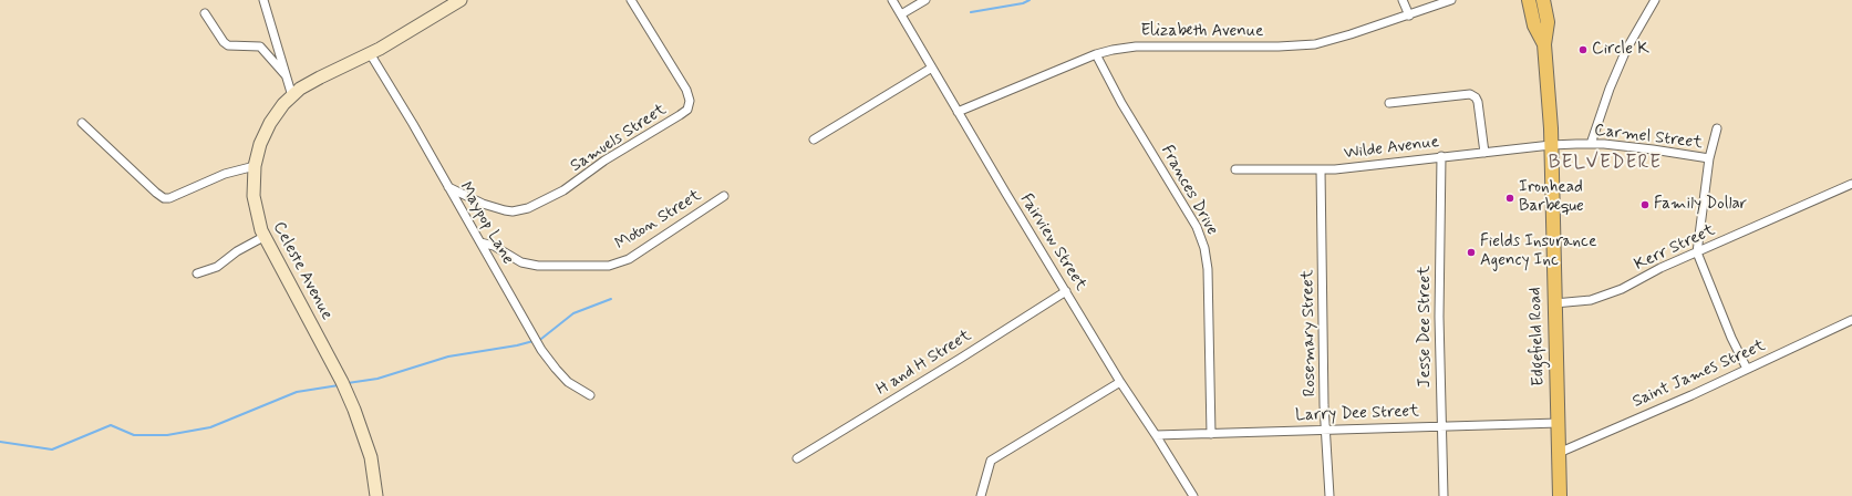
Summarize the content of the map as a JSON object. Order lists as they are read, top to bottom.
{
  "streets": {
    "main road": ["Edgefield Road"],
    "street": [
      "Elizabeth Avenue",
      "Carmel Street",
      "Samuels Street",
      "Wilde Avenue",
      "Frances Drive",
      "Moton Street",
      "Maypop Lane",
      "Fairview Street",
      "Kerr Street",
      "Celeste Avenue",
      "Jesse Dee Street",
      "Rosemary Street",
      "H and H Street",
      "Saint James Street",
      "Larry Dee Street"
    ]
  },
  "crossings": [
    ["Elizabeth Avenue", "Frances Drive"],
    ["Elizabeth Avenue", "Fairview Street"],
    ["Carmel Street", "Wilde Avenue"],
    ["Carmel Street", "Kerr Street"],
    ["Carmel Street", "Edgefield Road"],
    ["Carmel Street", "Saint James Street"],
    ["Samuels Street", "Maypop Lane"],
    ["Wilde Avenue", "Jesse Dee Street"],
    ["Wilde Avenue", "Rosemary Street"],
    ["Wilde Avenue", "Edgefield Road"],
    ["Frances Drive", "Larry Dee Street"],
    ["Moton Street", "Maypop Lane"],
    ["Maypop Lane", "Celeste Avenue"],
    ["Fairview Street", "H and H Street"],
    ["Fairview Street", "Larry Dee Street"],
    ["Kerr Street", "Edgefield Road"],
    ["Jesse Dee Street", "Larry Dee Street"],
    ["Rosemary Street", "Larry Dee Street"],
    ["Edgefield Road", "Saint James Street"],
    ["Edgefield Road", "Larry Dee Street"]
  ],
  "districts": ["BELVEDERE"],
  "places": [
    "Circle K",
    "Ironhead Barbeque",
    "Family Dollar",
    "Fields Insurance Agency Inc"
  ]
}
